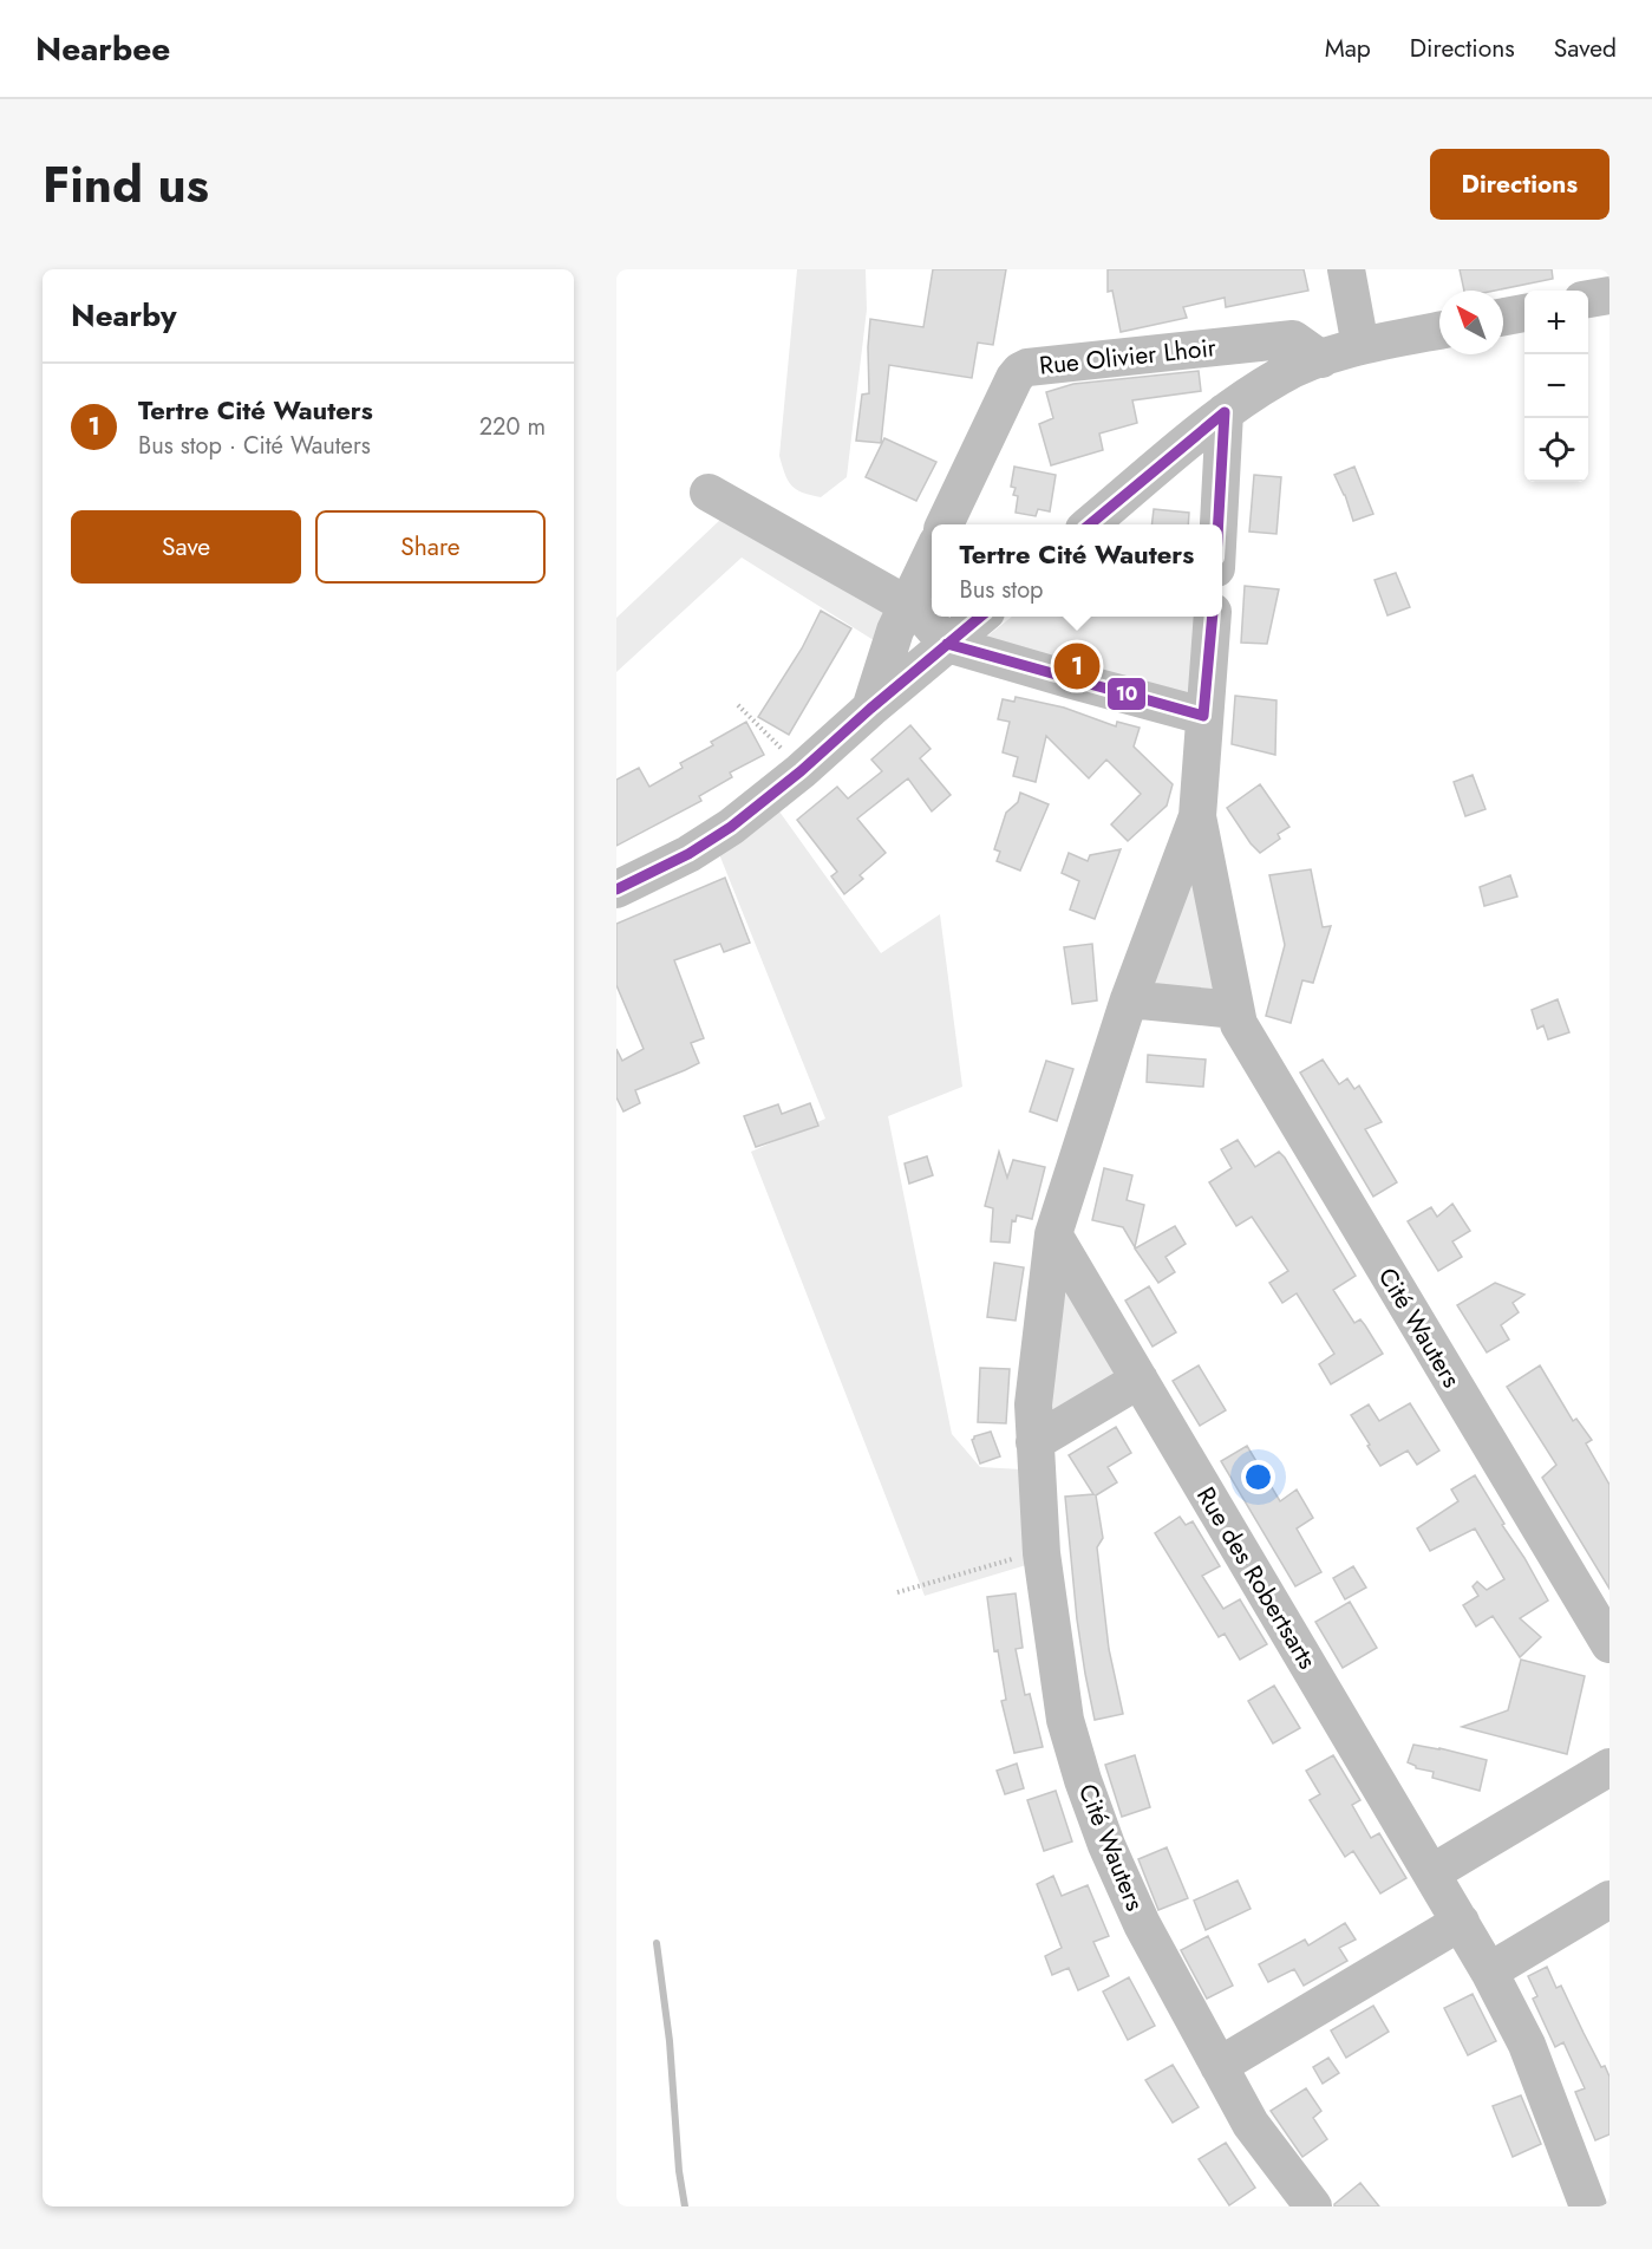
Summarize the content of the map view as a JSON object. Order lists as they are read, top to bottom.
{
  "streets": {
    "street": ["Rue Olivier Lhoir", "Cité Wauters", "Rue des Robertsarts"]
  },
  "crossings": [
    ["Cité Wauters", "Rue des Robertsarts"]
  ],
  "lines": ["transit line 10"],
  "north": "top left",
  "page": {
    "header": "Nearbee",
    "nav": ["Map", "Directions", "Saved"],
    "title": "Find us",
    "buttons": [
      "Directions",
      ["Save", "Share"]
    ],
    "heading": "Nearby",
    "map_buttons": ["+", "−"],
    "list": [
      {
        "mark": "1",
        "name": "Tertre Cité Wauters",
        "note": "Bus stop · Cité Wauters",
        "value": "220 m"
      }
    ],
    "popup": ["Tertre Cité Wauters", "Bus stop"],
    "pins": "1"
  }
}
